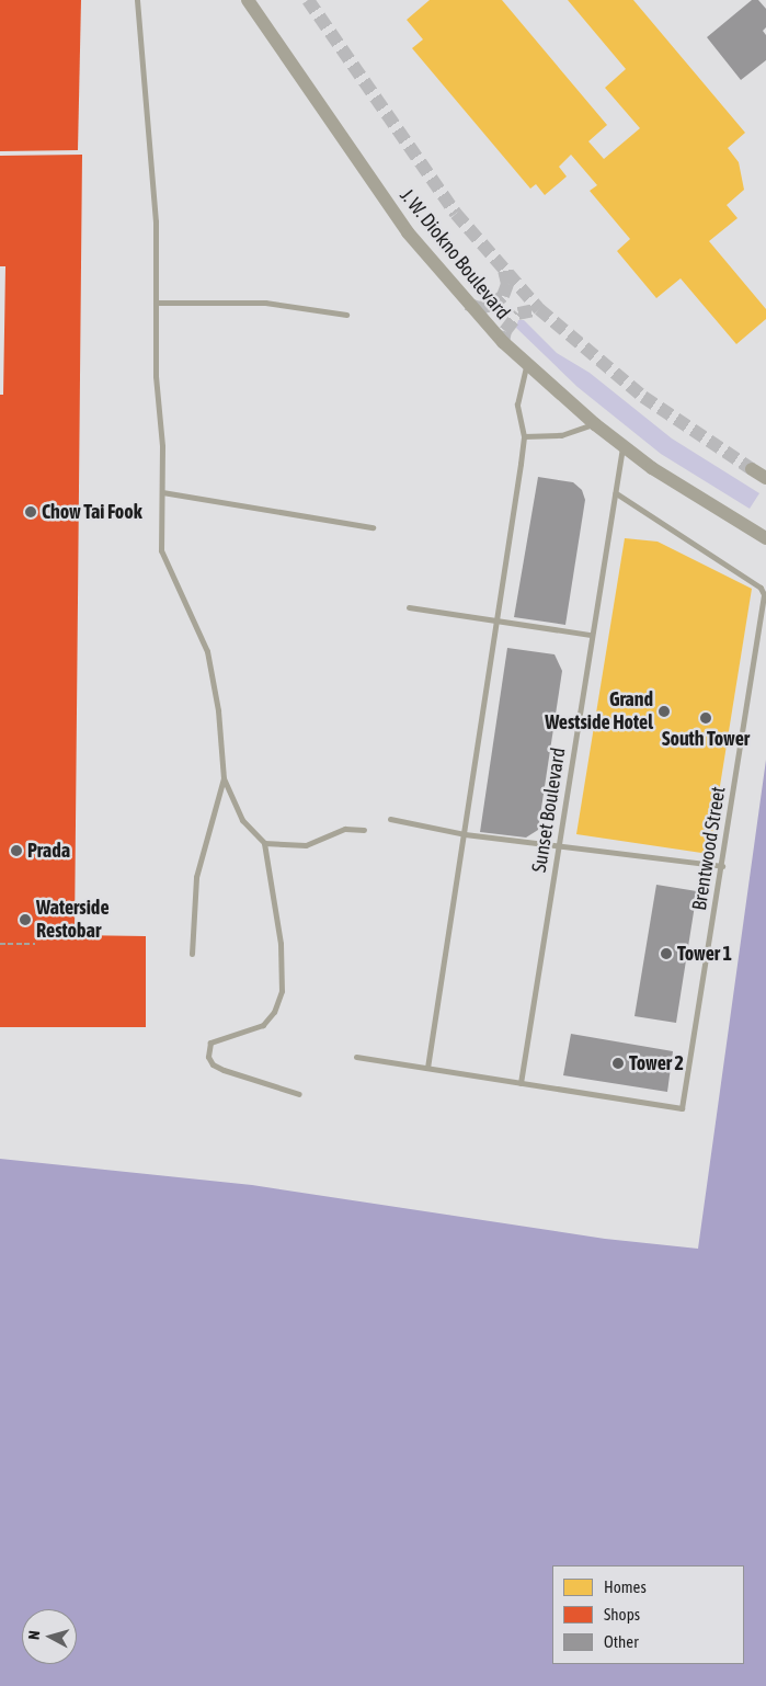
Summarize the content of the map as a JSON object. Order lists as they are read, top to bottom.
{
  "streets": {
    "street": ["J. W. Diokno Boulevard"],
    "lane": ["Sunset Boulevard", "Brentwood Street"]
  },
  "crossings": [
    ["J. W. Diokno Boulevard", "Sunset Boulevard"],
    ["Sunset Boulevard", "Brentwood Street"]
  ],
  "places": [
    "Chow Tai Fook",
    "Grand Westside Hotel",
    "South Tower",
    "Prada",
    "Waterside Restobar",
    "Tower 1",
    "Tower 2"
  ],
  "legend": ["Homes", "Shops", "Other"],
  "north": "left"
}
